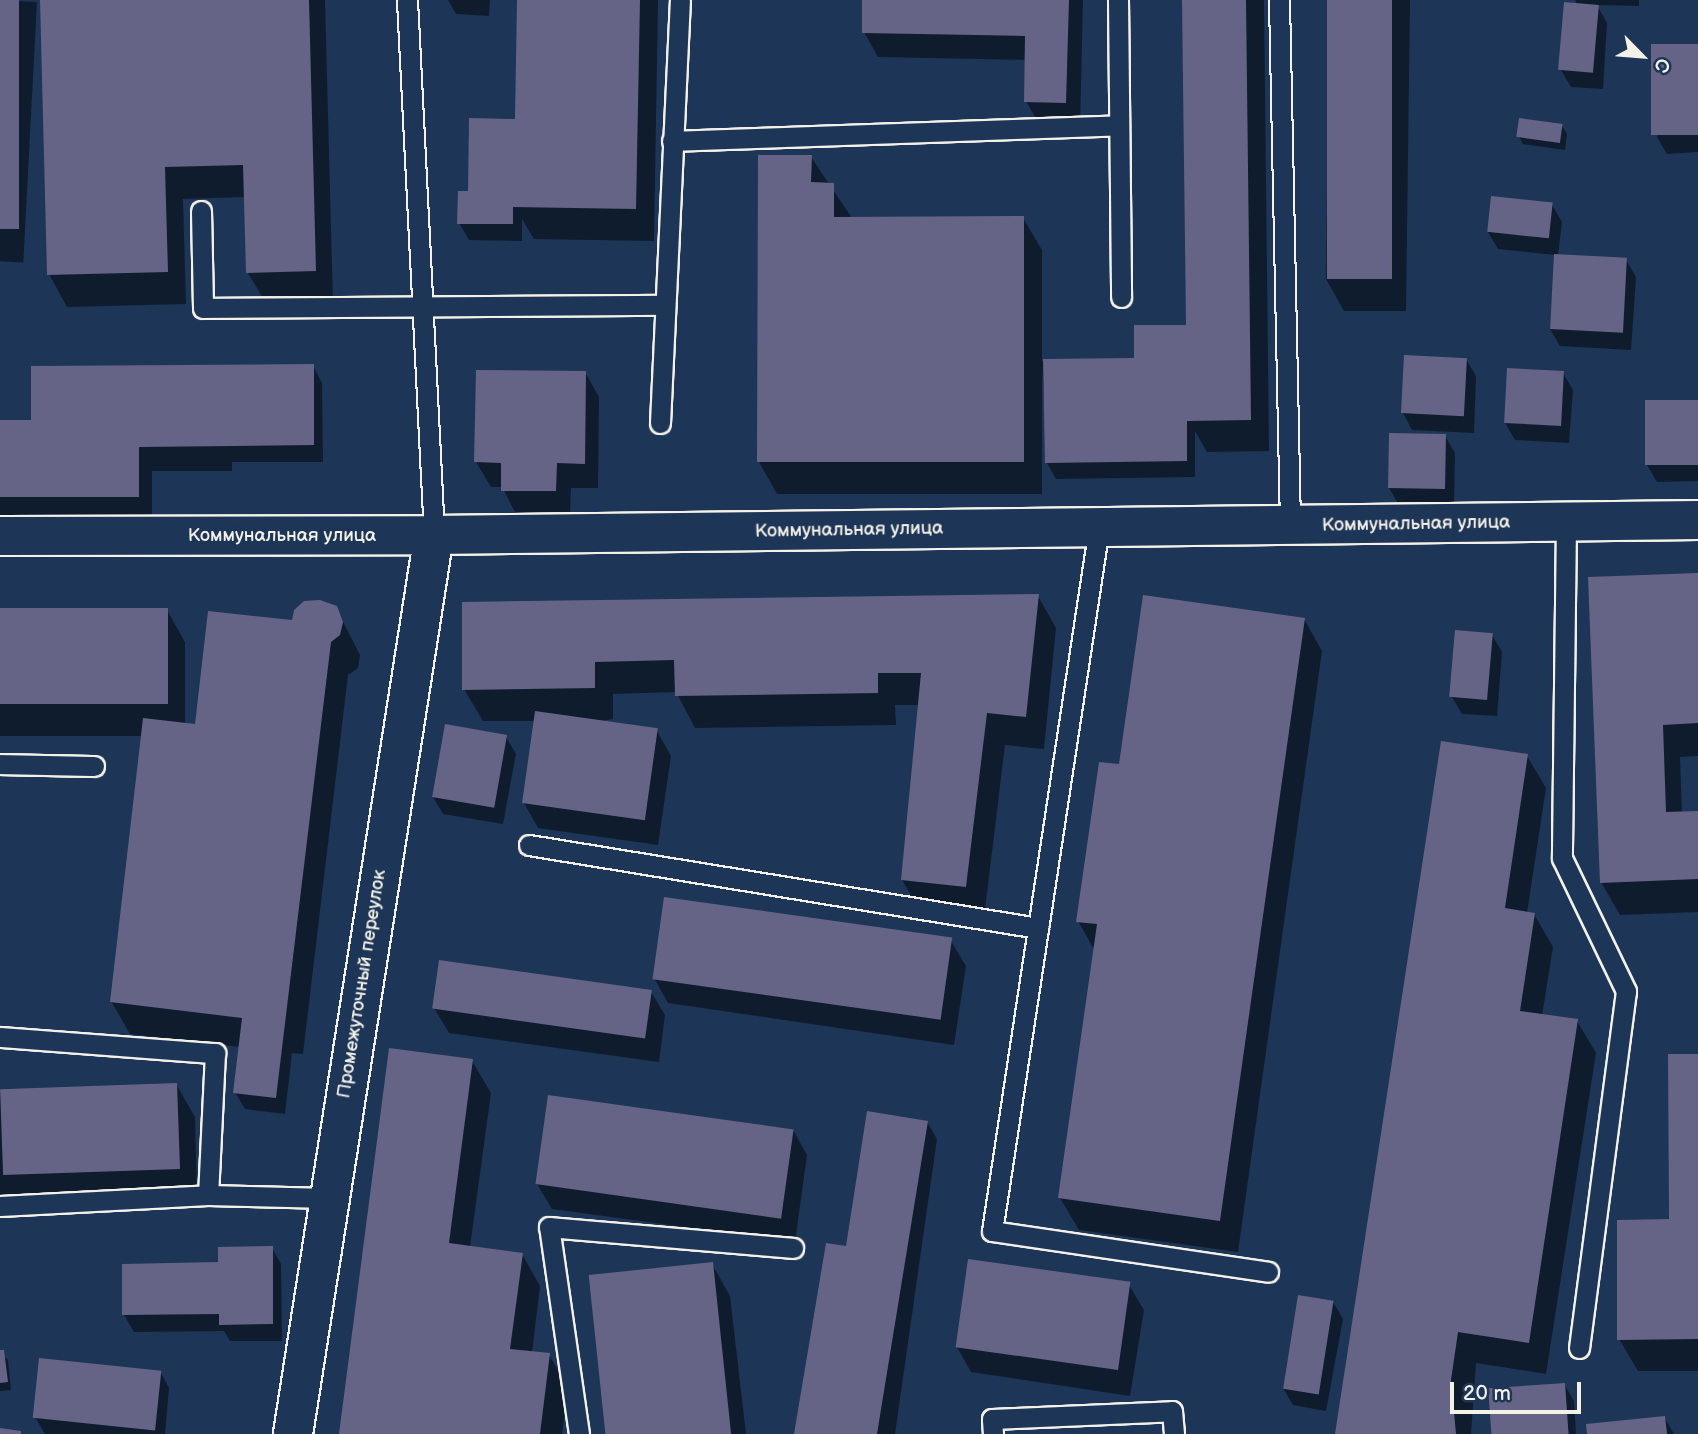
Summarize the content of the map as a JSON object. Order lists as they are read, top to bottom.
{
  "streets": {
    "street": ["Коммунальная улица", "Промежуточный переулок"]
  },
  "crossings": [
    ["Коммунальная улица", "Промежуточный переулок"]
  ],
  "scale_bar": "20 m",
  "north": "bottom right"
}
